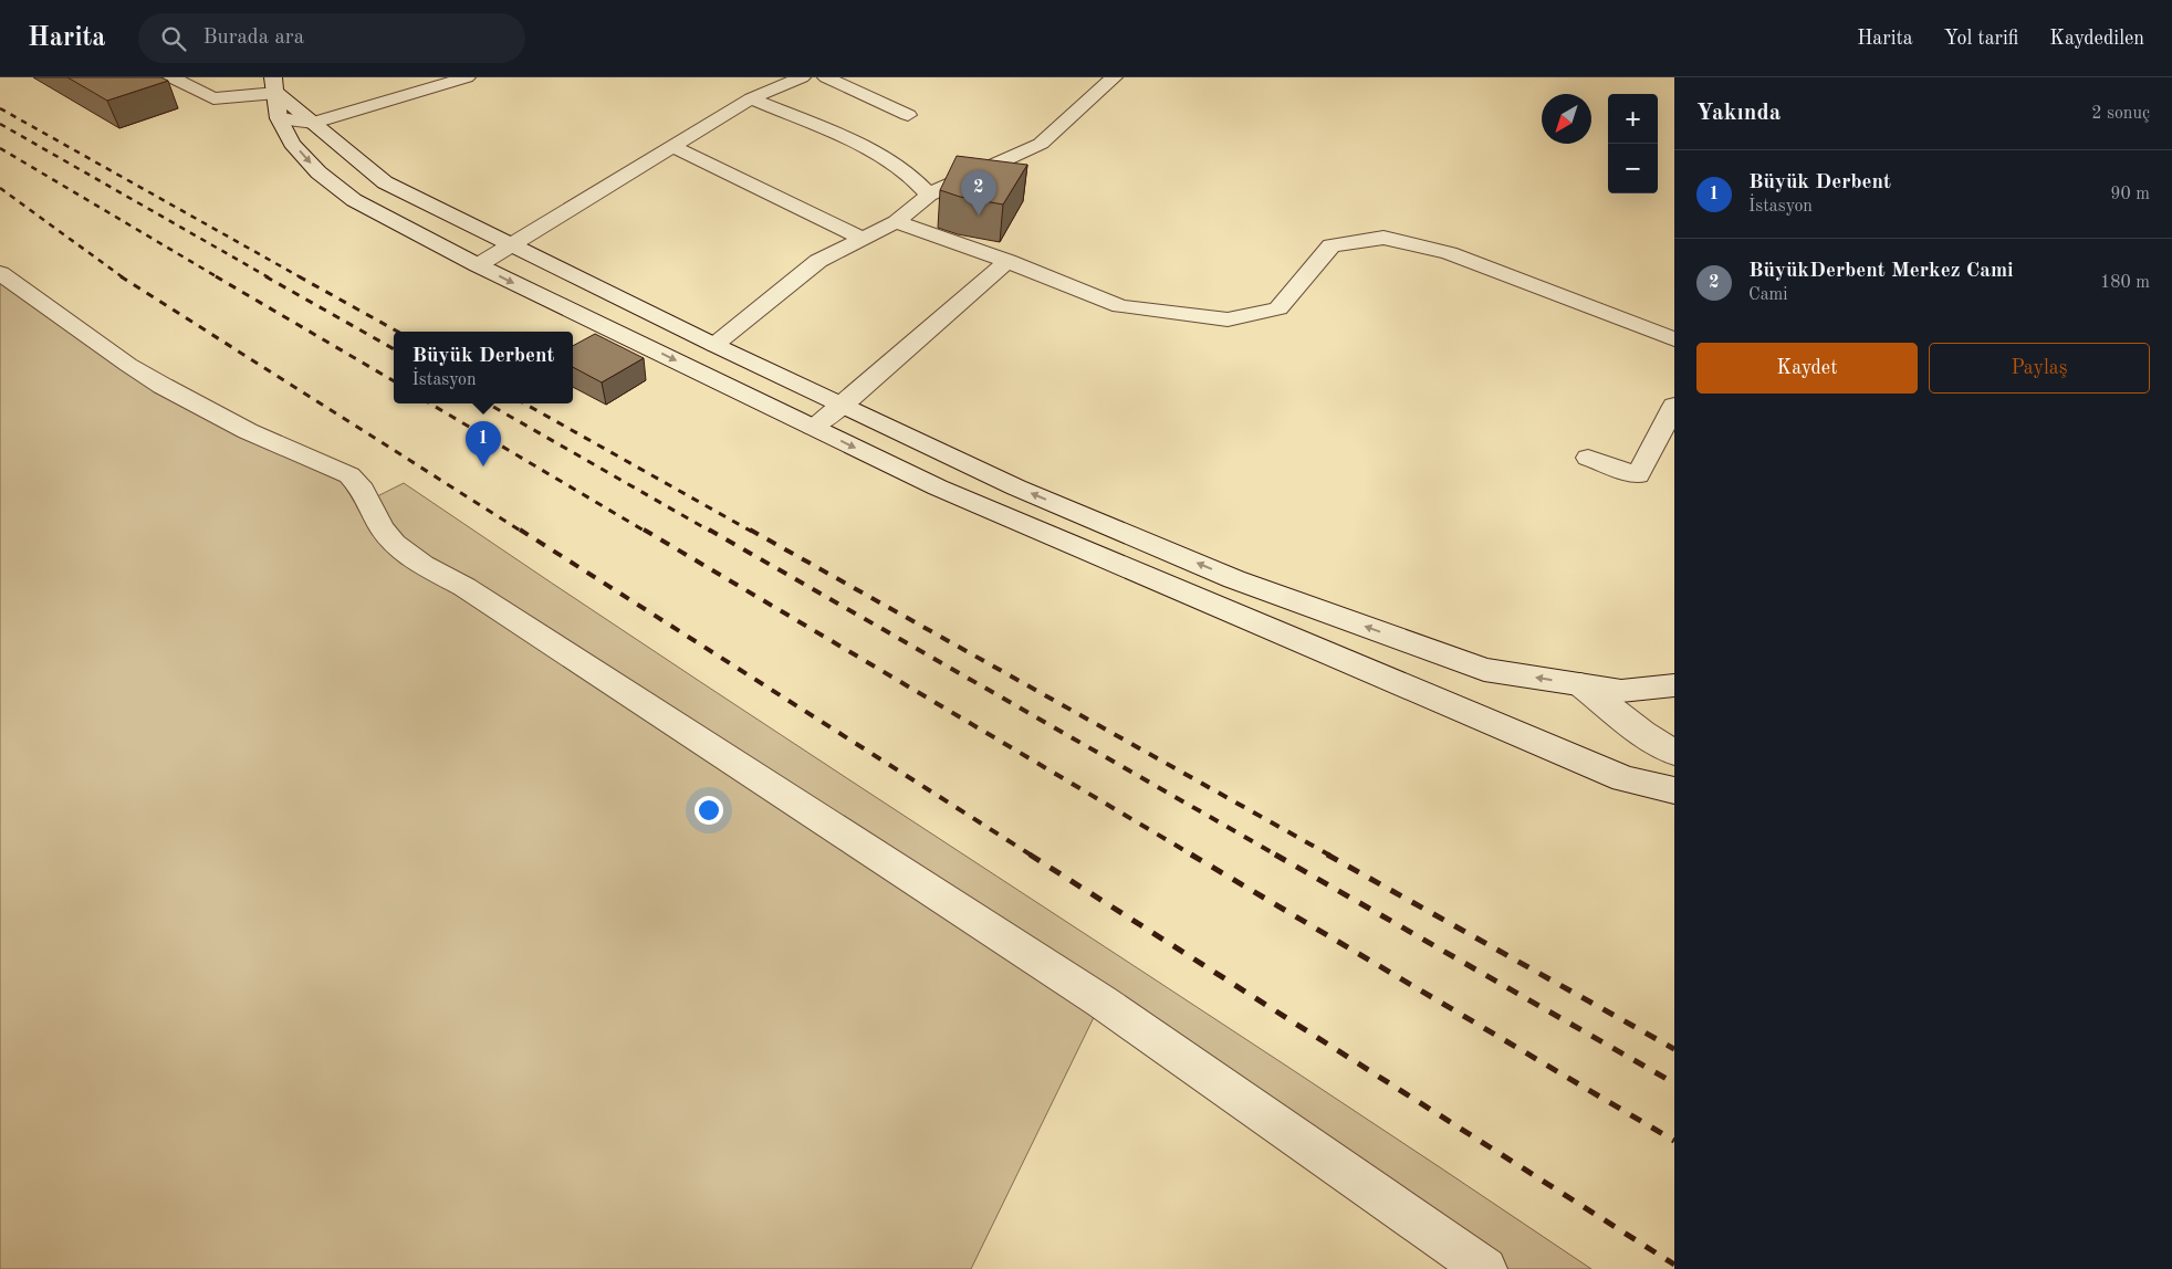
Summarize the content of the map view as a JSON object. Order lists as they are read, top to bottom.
{
  "north": "bottom left",
  "page": {
    "header": "Harita",
    "search": "Burada ara",
    "nav": ["Harita", "Yol tarifi", "Kaydedilen"],
    "heading": ["Yakında", "2 sonuç"],
    "map_buttons": ["+", "−"],
    "list": [
      {
        "mark": "1",
        "name": "Büyük Derbent",
        "note": "İstasyon",
        "value": "90 m"
      },
      {
        "mark": "2",
        "name": "BüyükDerbent Merkez Cami",
        "note": "Cami",
        "value": "180 m"
      }
    ],
    "pins": ["2", "1"],
    "buttons": ["Kaydet", "Paylaş"],
    "popup": ["Büyük Derbent", "İstasyon"]
  }
}
